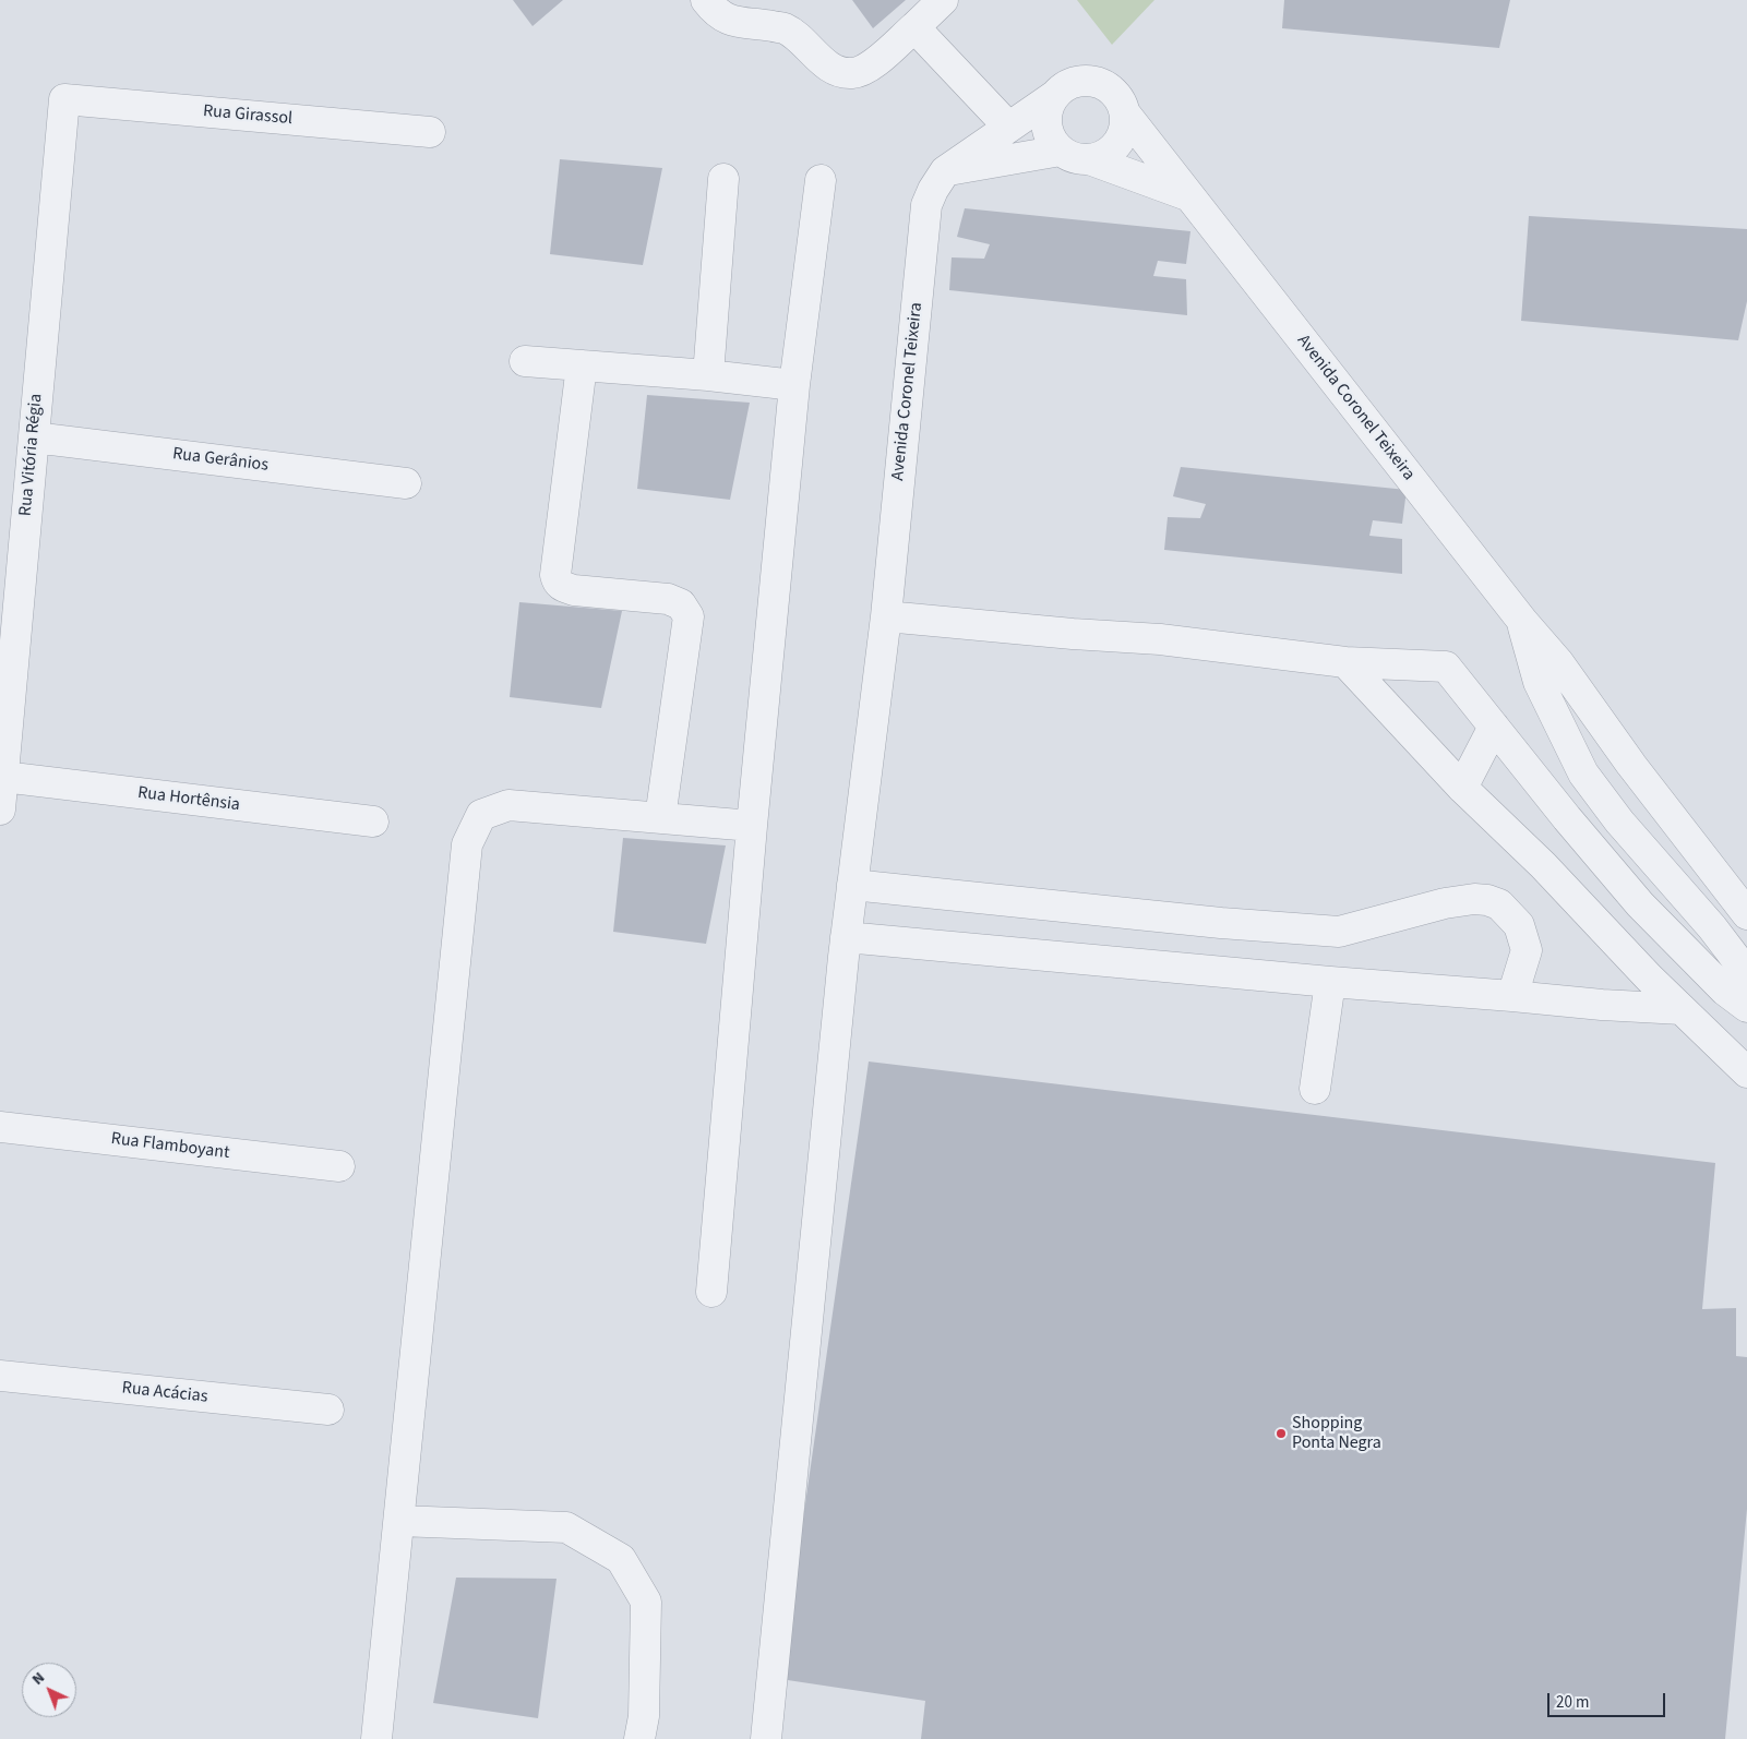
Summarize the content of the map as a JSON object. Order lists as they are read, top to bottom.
{
  "streets": {
    "street": [
      "Rua Girassol",
      "Avenida Coronel Teixeira",
      "Rua Vitória Régia",
      "Rua Gerânios",
      "Rua Hortênsia",
      "Rua Flamboyant",
      "Rua Acácias"
    ]
  },
  "crossings": [
    ["Rua Girassol", "Rua Vitória Régia"],
    ["Rua Vitória Régia", "Rua Gerânios"],
    ["Rua Vitória Régia", "Rua Hortênsia"]
  ],
  "places": ["Shopping Ponta Negra"],
  "scale_bar": "20 m",
  "north": "top left"
}
